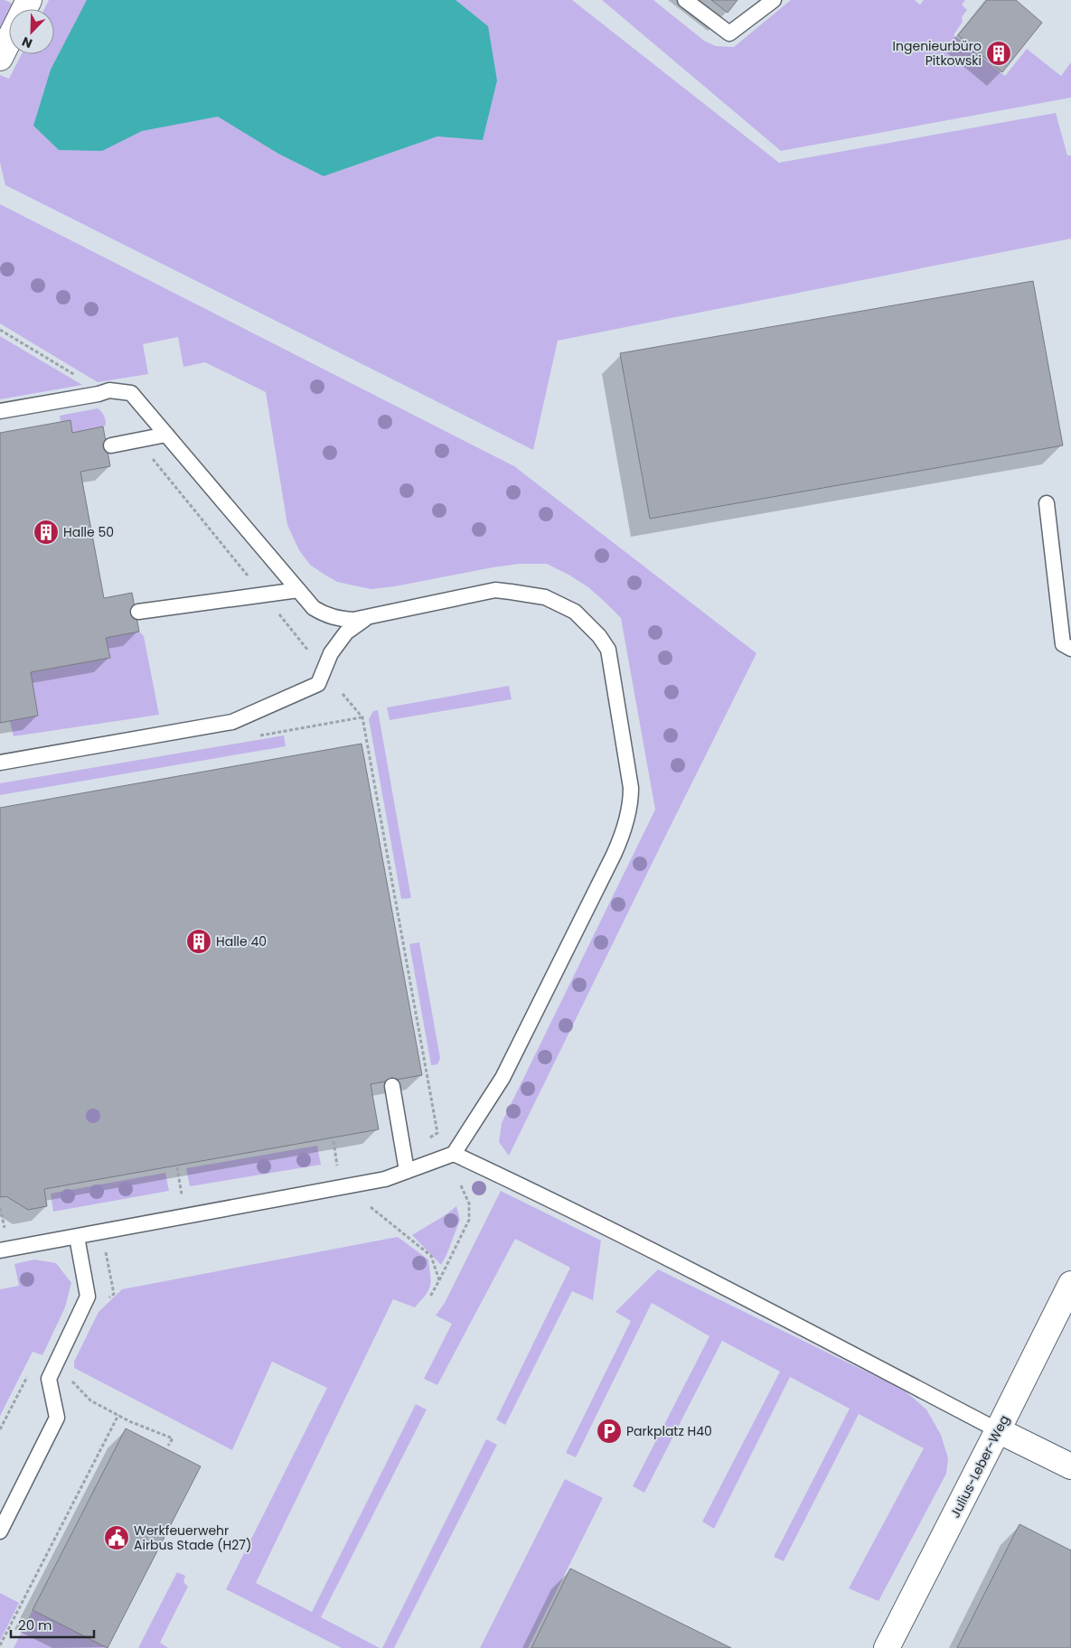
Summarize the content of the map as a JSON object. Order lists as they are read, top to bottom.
{
  "streets": {
    "street": ["Julius-Leber-Weg"]
  },
  "places": {
    "building": ["Ingenieurbüro Pitkowski", "Halle 50", "Halle 40"],
    "parking": ["Parkplatz H40"],
    "public building": ["Werkfeuerwehr Airbus Stade (H27)"]
  },
  "scale_bar": "20 m",
  "north": "bottom left"
}
